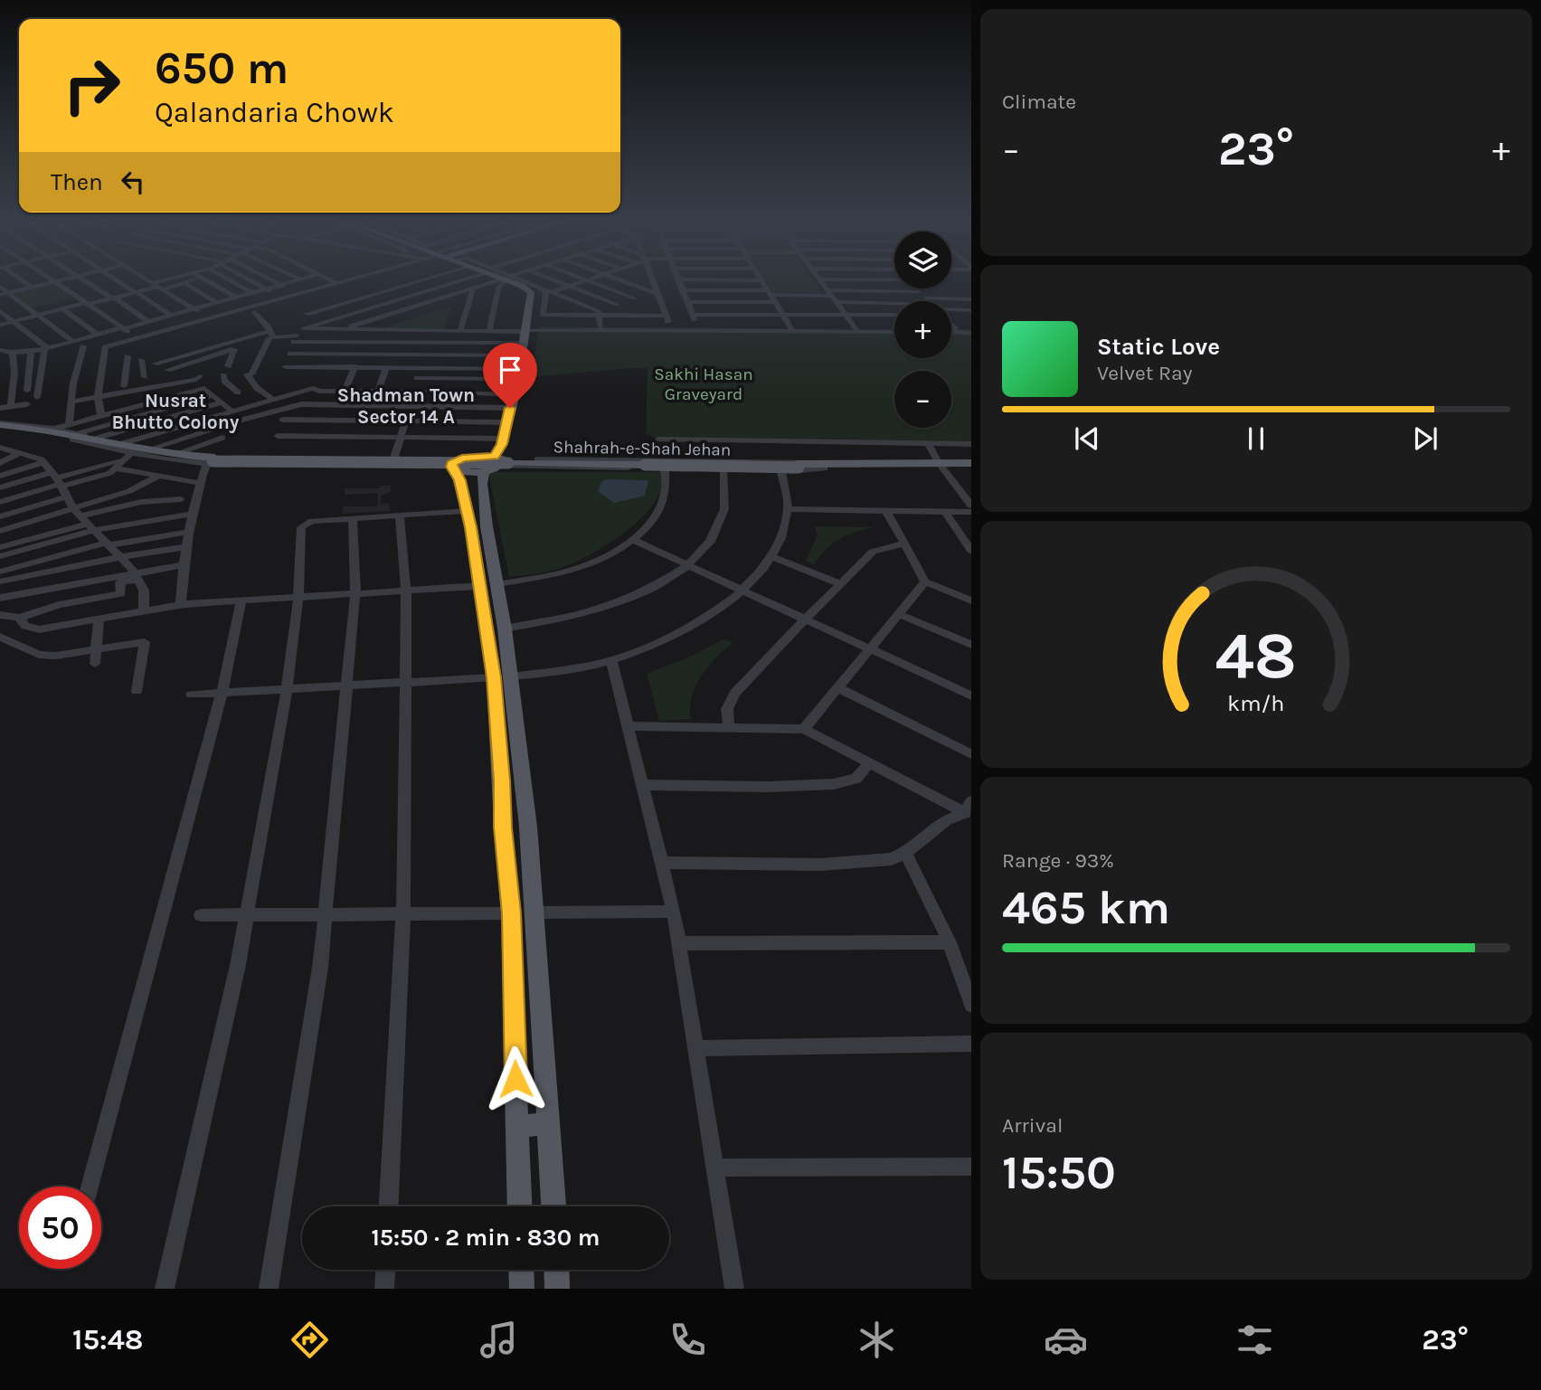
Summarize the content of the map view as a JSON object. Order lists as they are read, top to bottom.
{
  "streets": {
    "main road": ["Shahrah-e-Shah Jehan"]
  },
  "districts": ["Shadman Town Sector 14 A", "Nusrat Bhutto Colony"],
  "parks": ["Sakhi Hasan Graveyard"],
  "page": {
    "tile": [
      "Climate",
      ["Range · 93%", "465 km"],
      ["Arrival", "15:50"]
    ],
    "turn": ["650 m", "Qalandaria Chowk"],
    "heat": ["−", "23°", "+"],
    "then": "Then",
    "map_buttons": ["+", "−"],
    "song": ["Static Love", "Velvet Ray"],
    "limit": "50",
    "trip": "15:50 · 2 min · 830 m",
    "tabs": ["15:48", "23°"],
    "gauge": ["48", "km/h"]
  }
}
